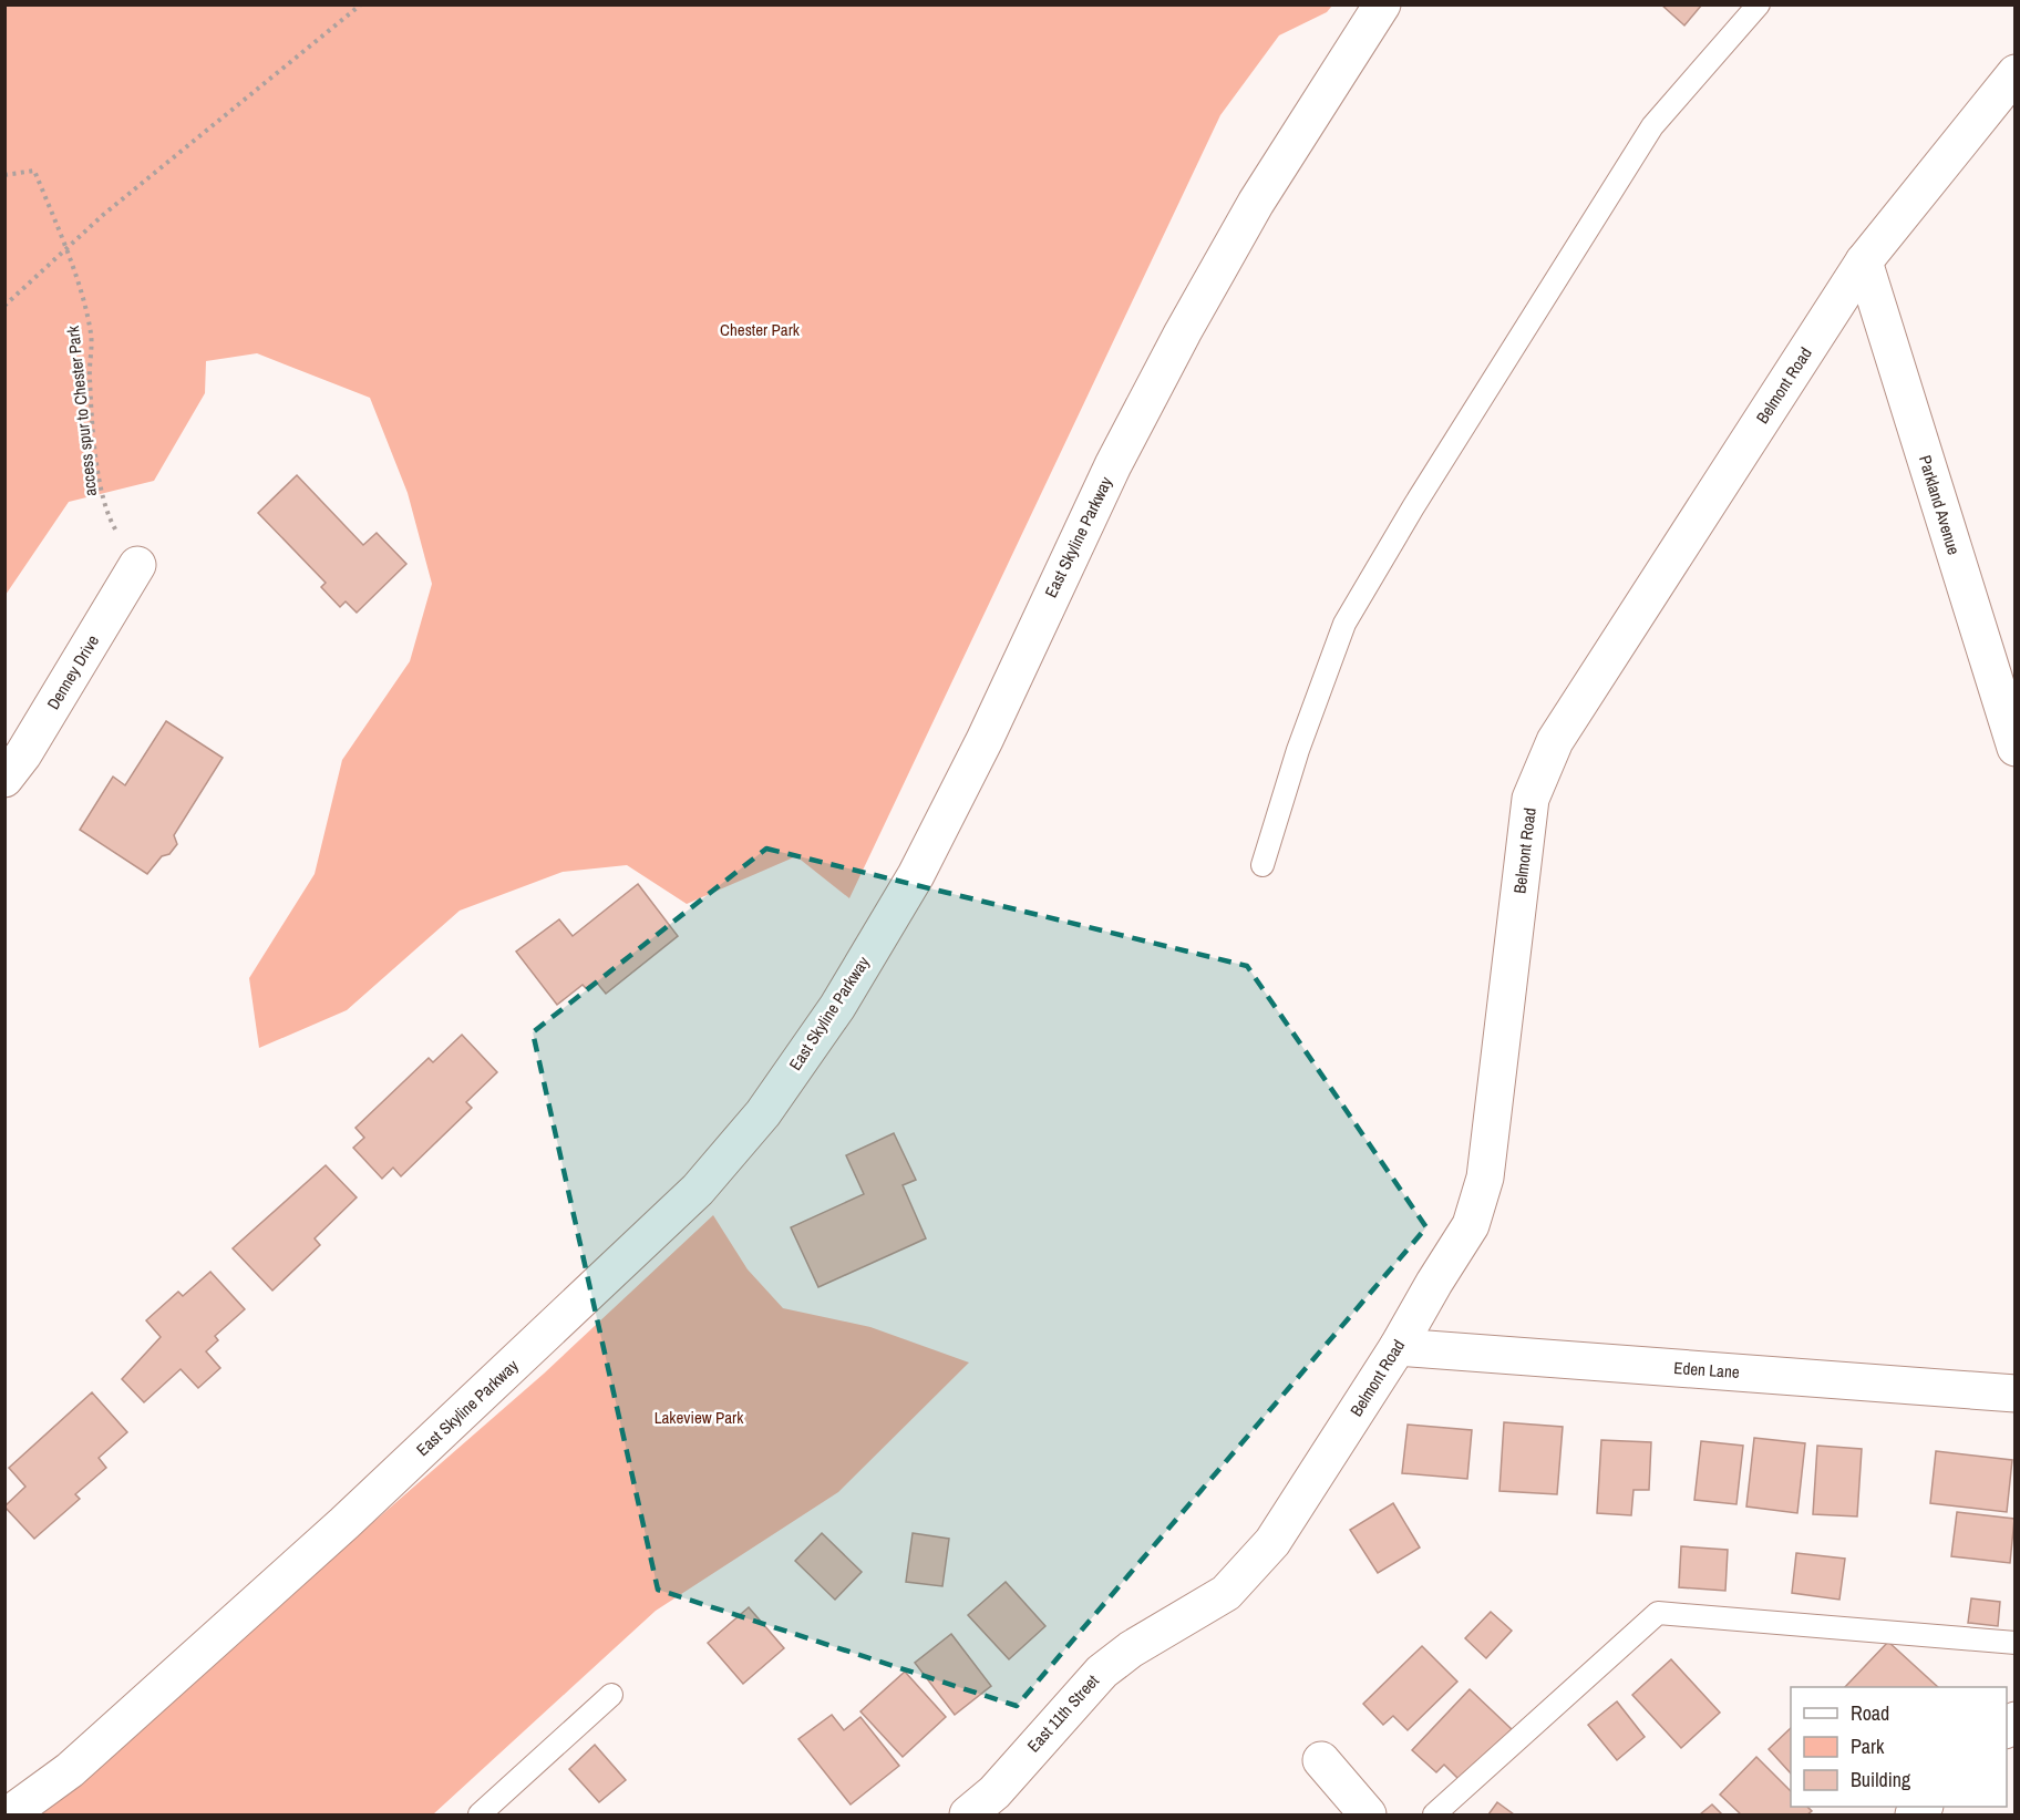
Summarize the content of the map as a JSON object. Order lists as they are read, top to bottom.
{
  "streets": {
    "street": [
      "Belmont Road",
      "Parkland Avenue",
      "East Skyline Parkway",
      "Denney Drive",
      "Eden Lane",
      "East 11th Street"
    ],
    "path": ["access spur to Chester Park"]
  },
  "crossings": [
    ["Belmont Road", "Parkland Avenue"],
    ["Belmont Road", "Eden Lane"],
    ["Belmont Road", "East 11th Street"],
    ["access spur to Chester Park", "Denney Drive"]
  ],
  "parks": ["Chester Park", "Lakeview Park"],
  "legend": ["Road", "Park", "Building"]
}
